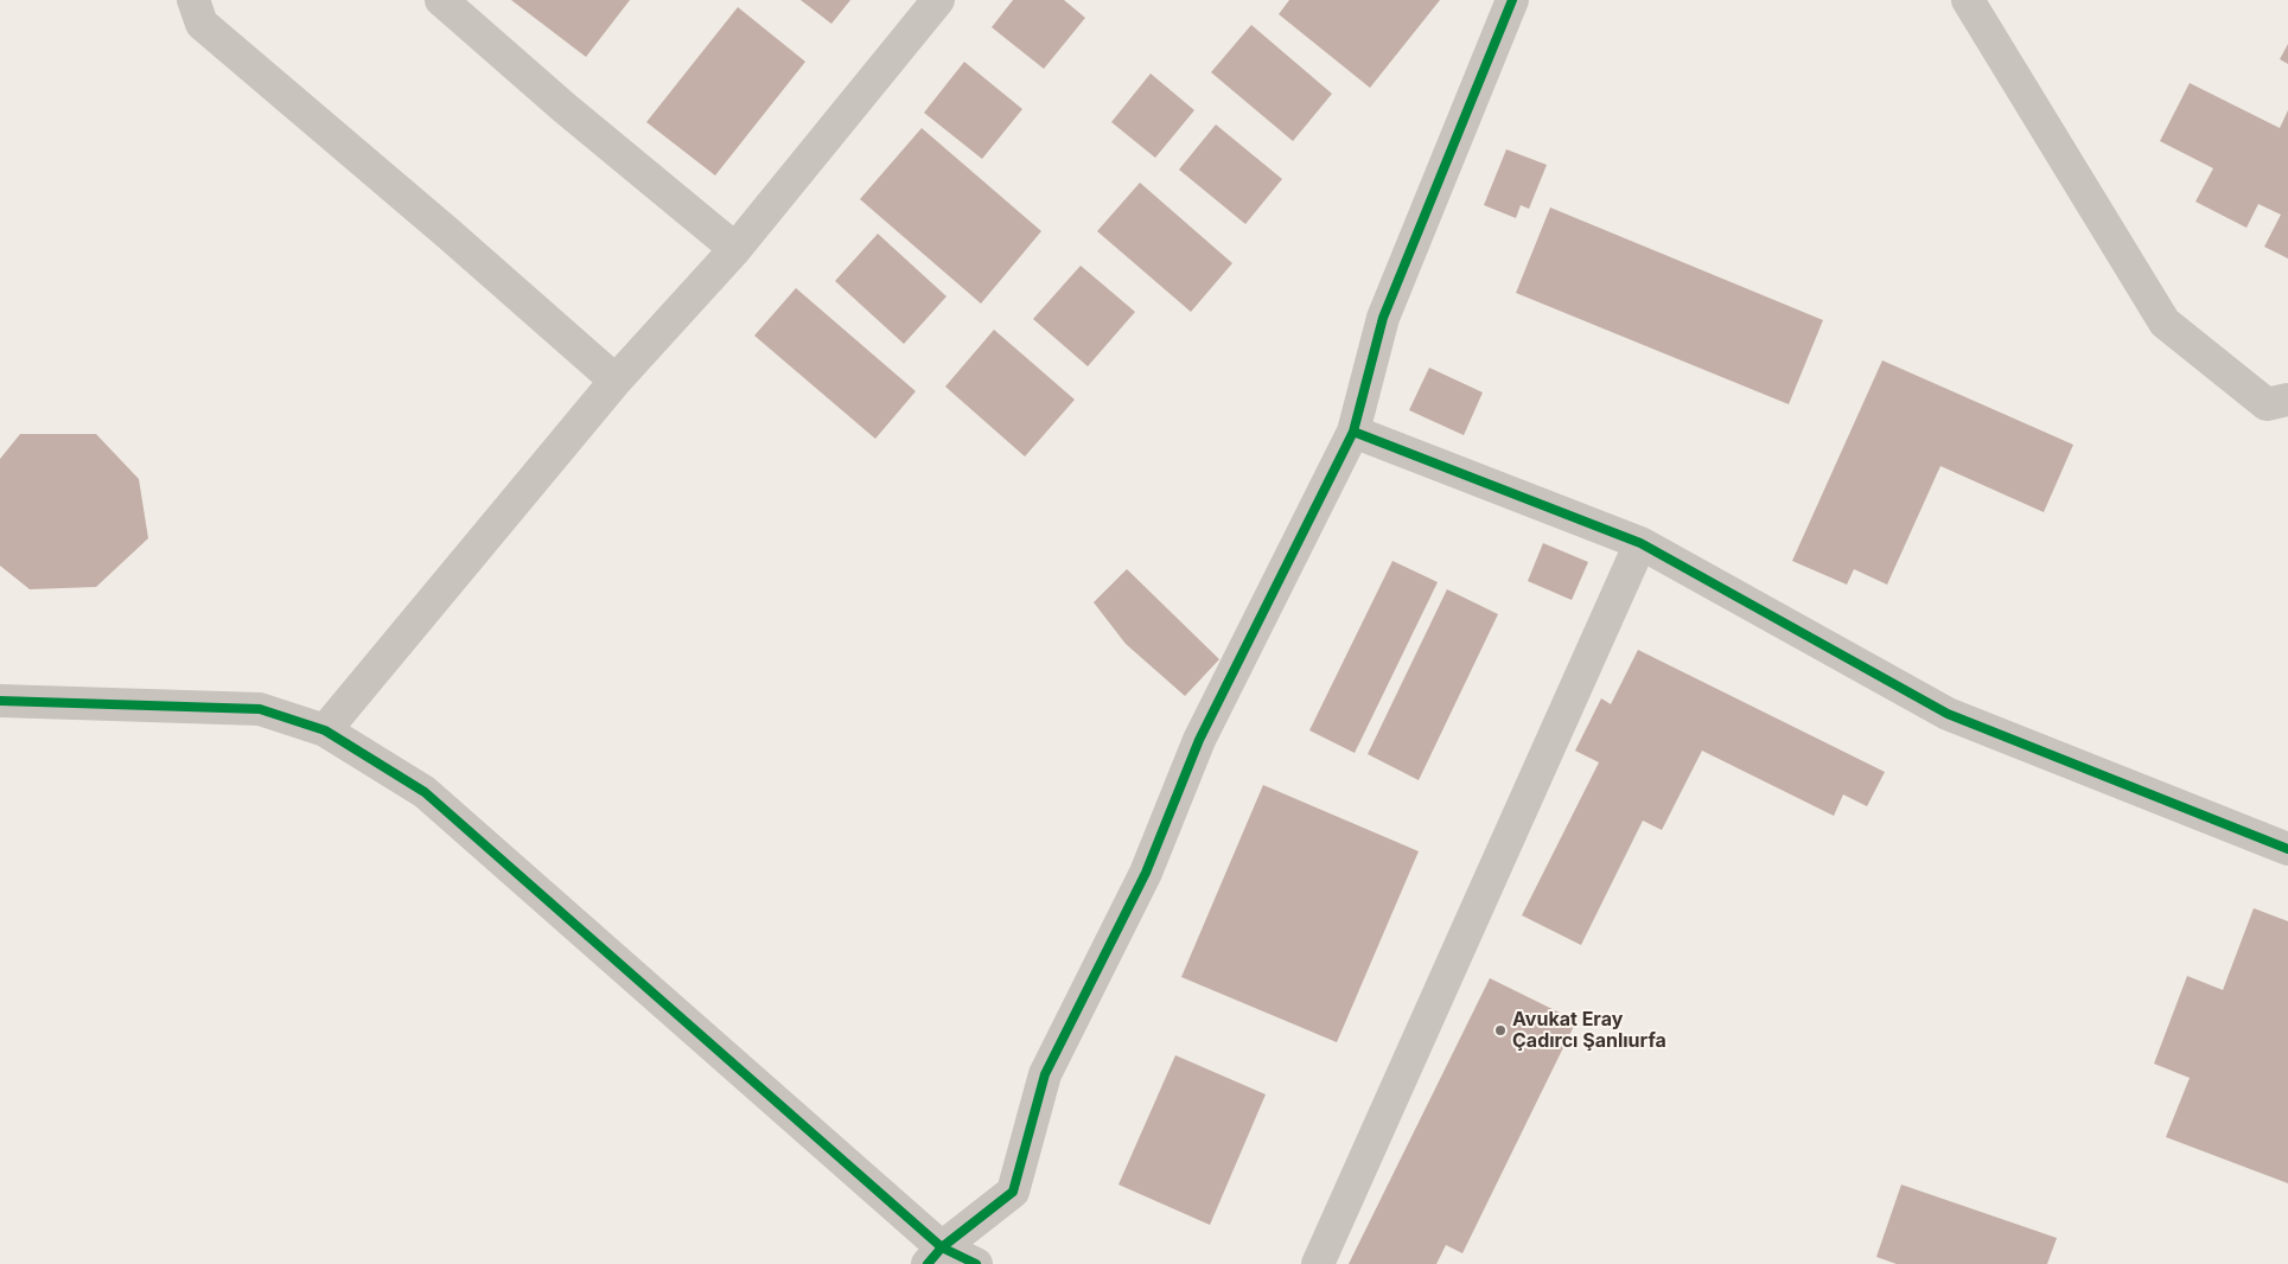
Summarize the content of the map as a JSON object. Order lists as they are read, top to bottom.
{
  "places": ["Avukat Eray Çadırcı Şanlıurfa"]
}
